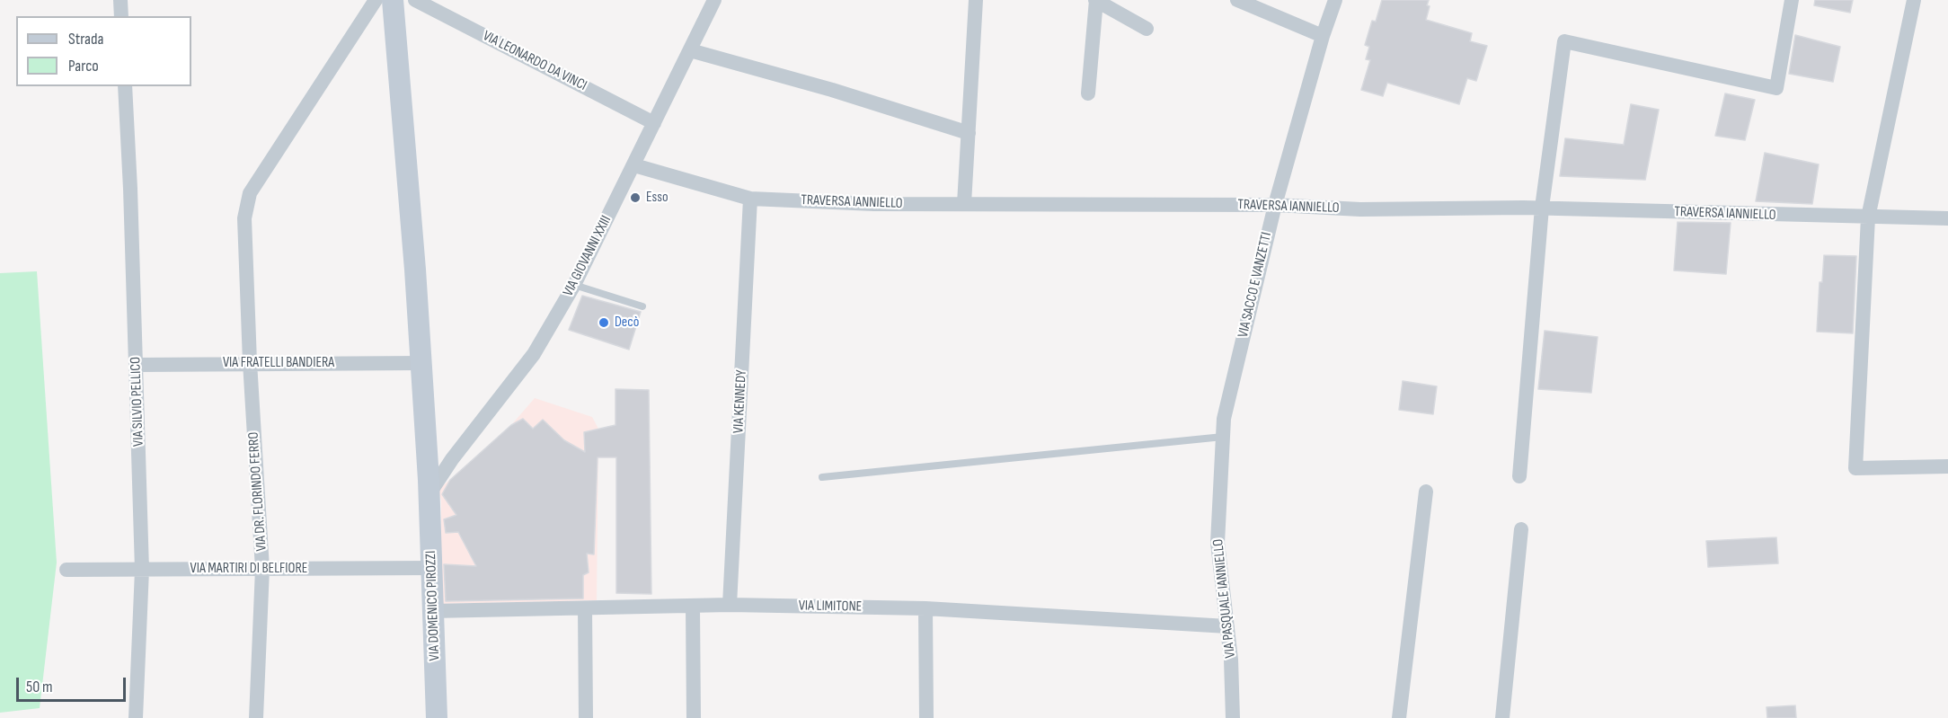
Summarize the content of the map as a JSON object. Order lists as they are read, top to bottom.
{
  "streets": {
    "street": [
      "VIA LEONARDO DA VINCI",
      "TRAVERSA IANNIELLO",
      "VIA GIOVANNI XXIII",
      "VIA SACCO E VANZETTI",
      "VIA FRATELLI BANDIERA",
      "VIA SILVIO PELLICO",
      "VIA KENNEDY",
      "VIA DR. FLORINDO FERRO",
      "VIA MARTIRI DI BELFIORE",
      "VIA PASQUALE IANNIELLO",
      "VIA DOMENICO PIROZZI",
      "VIA LIMITONE"
    ]
  },
  "crossings": [
    ["VIA LEONARDO DA VINCI", "VIA GIOVANNI XXIII"],
    ["TRAVERSA IANNIELLO", "VIA GIOVANNI XXIII"],
    ["TRAVERSA IANNIELLO", "VIA SACCO E VANZETTI"],
    ["TRAVERSA IANNIELLO", "VIA KENNEDY"],
    ["VIA GIOVANNI XXIII", "VIA DOMENICO PIROZZI"],
    ["VIA SACCO E VANZETTI", "VIA PASQUALE IANNIELLO"],
    ["VIA FRATELLI BANDIERA", "VIA SILVIO PELLICO"],
    ["VIA FRATELLI BANDIERA", "VIA DR. FLORINDO FERRO"],
    ["VIA FRATELLI BANDIERA", "VIA DOMENICO PIROZZI"],
    ["VIA SILVIO PELLICO", "VIA MARTIRI DI BELFIORE"],
    ["VIA KENNEDY", "VIA LIMITONE"],
    ["VIA DR. FLORINDO FERRO", "VIA MARTIRI DI BELFIORE"],
    ["VIA MARTIRI DI BELFIORE", "VIA DOMENICO PIROZZI"],
    ["VIA PASQUALE IANNIELLO", "VIA LIMITONE"],
    ["VIA DOMENICO PIROZZI", "VIA LIMITONE"]
  ],
  "places": ["Esso", "Decò"],
  "legend": ["Strada", "Parco"],
  "scale_bar": "50 m"
}
